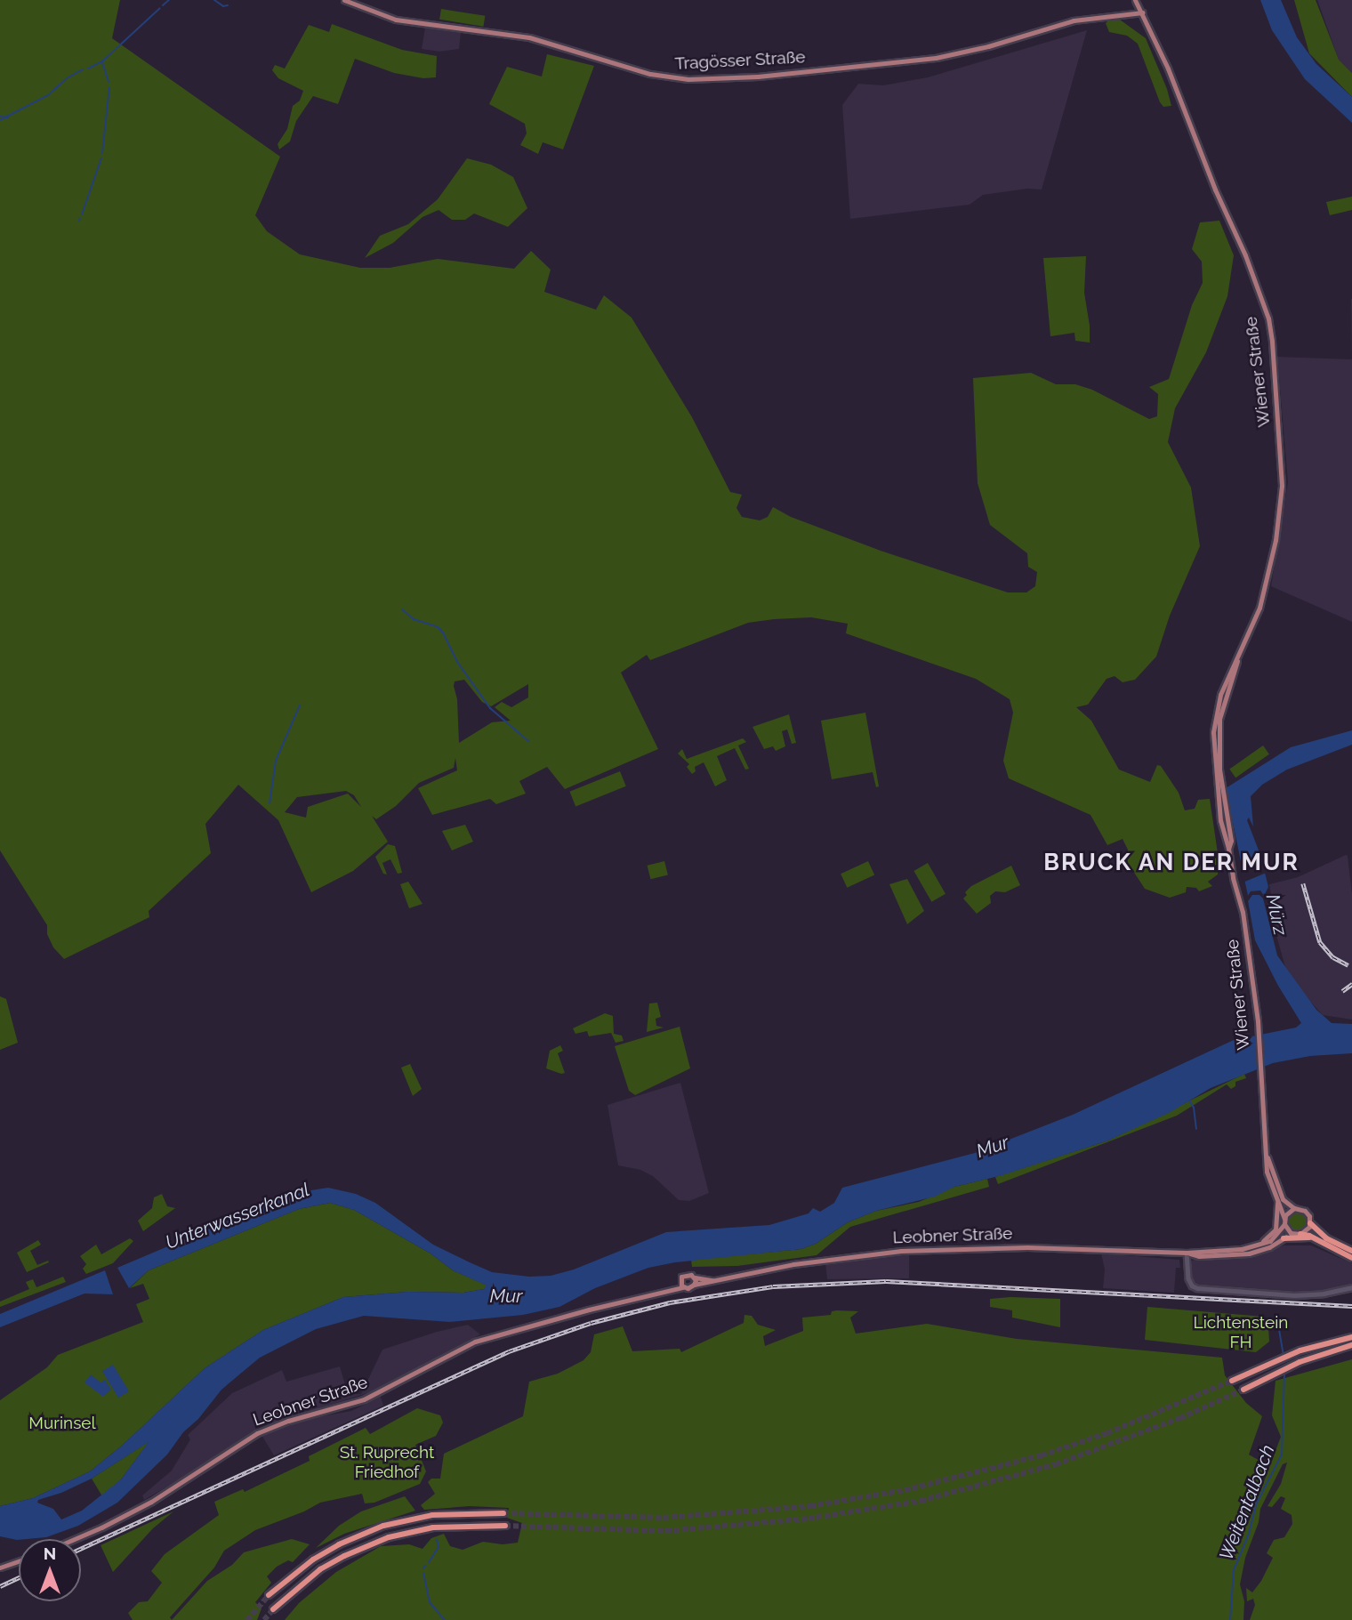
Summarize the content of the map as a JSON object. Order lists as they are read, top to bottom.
{
  "streets": {
    "main road": ["Tragösser Straße", "Wiener Straße", "Leobner Straße"]
  },
  "crossings": [
    ["Tragösser Straße", "Wiener Straße"]
  ],
  "districts": ["BRUCK AN DER MUR"],
  "water": [
    "Mürz",
    "Mur",
    "Unterwasserkanal",
    "Weitentalbach"
  ],
  "parks": ["Lichtenstein FH", "Murinsel", "St. Ruprecht Friedhof"],
  "north": "top"
}
